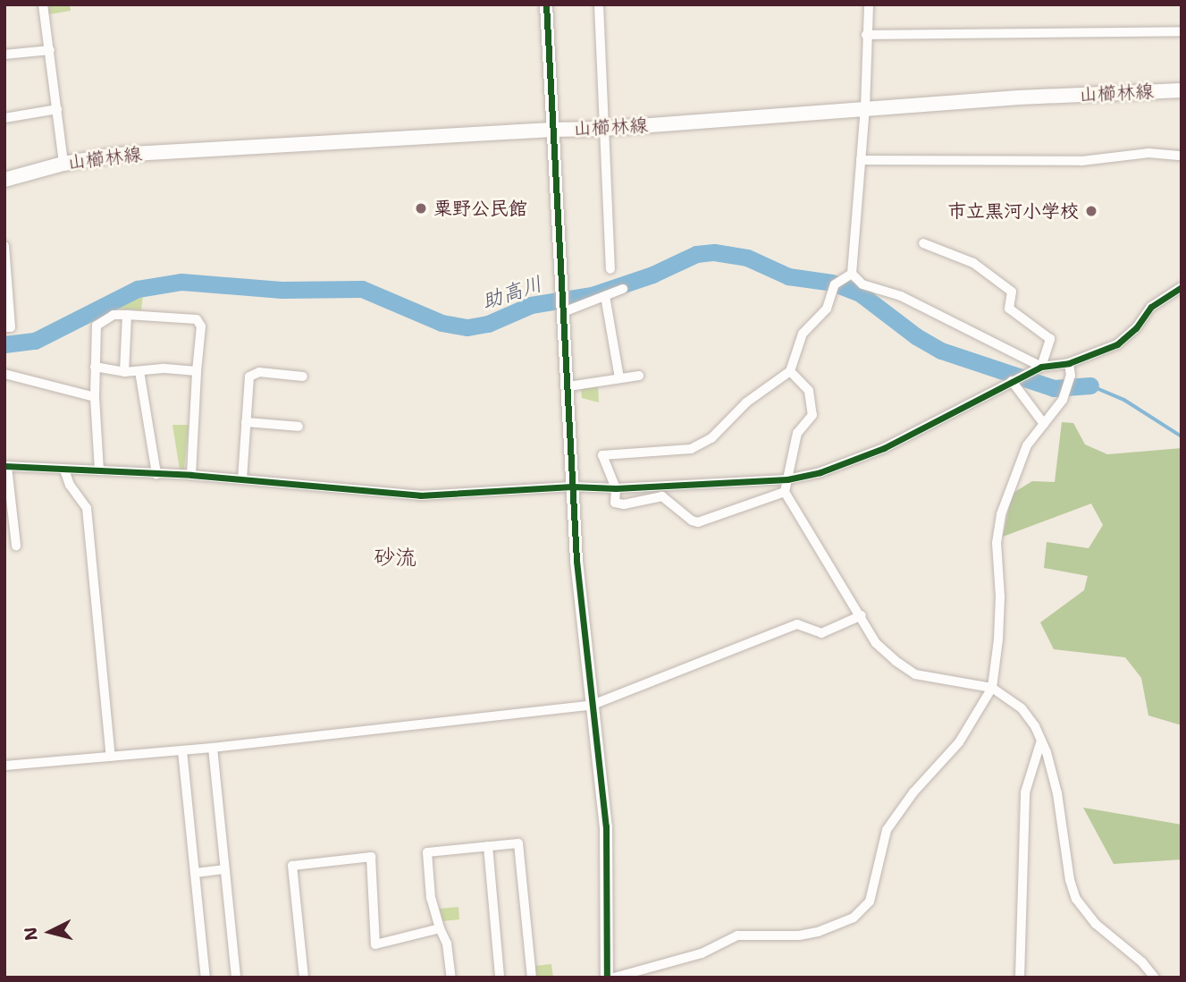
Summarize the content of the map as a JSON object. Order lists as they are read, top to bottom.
{
  "streets": {
    "main road": ["山櫛林線"]
  },
  "districts": ["砂流"],
  "water": ["助高川"],
  "places": ["粟野公民館", "市立黒河小学校"],
  "north": "left"
}
